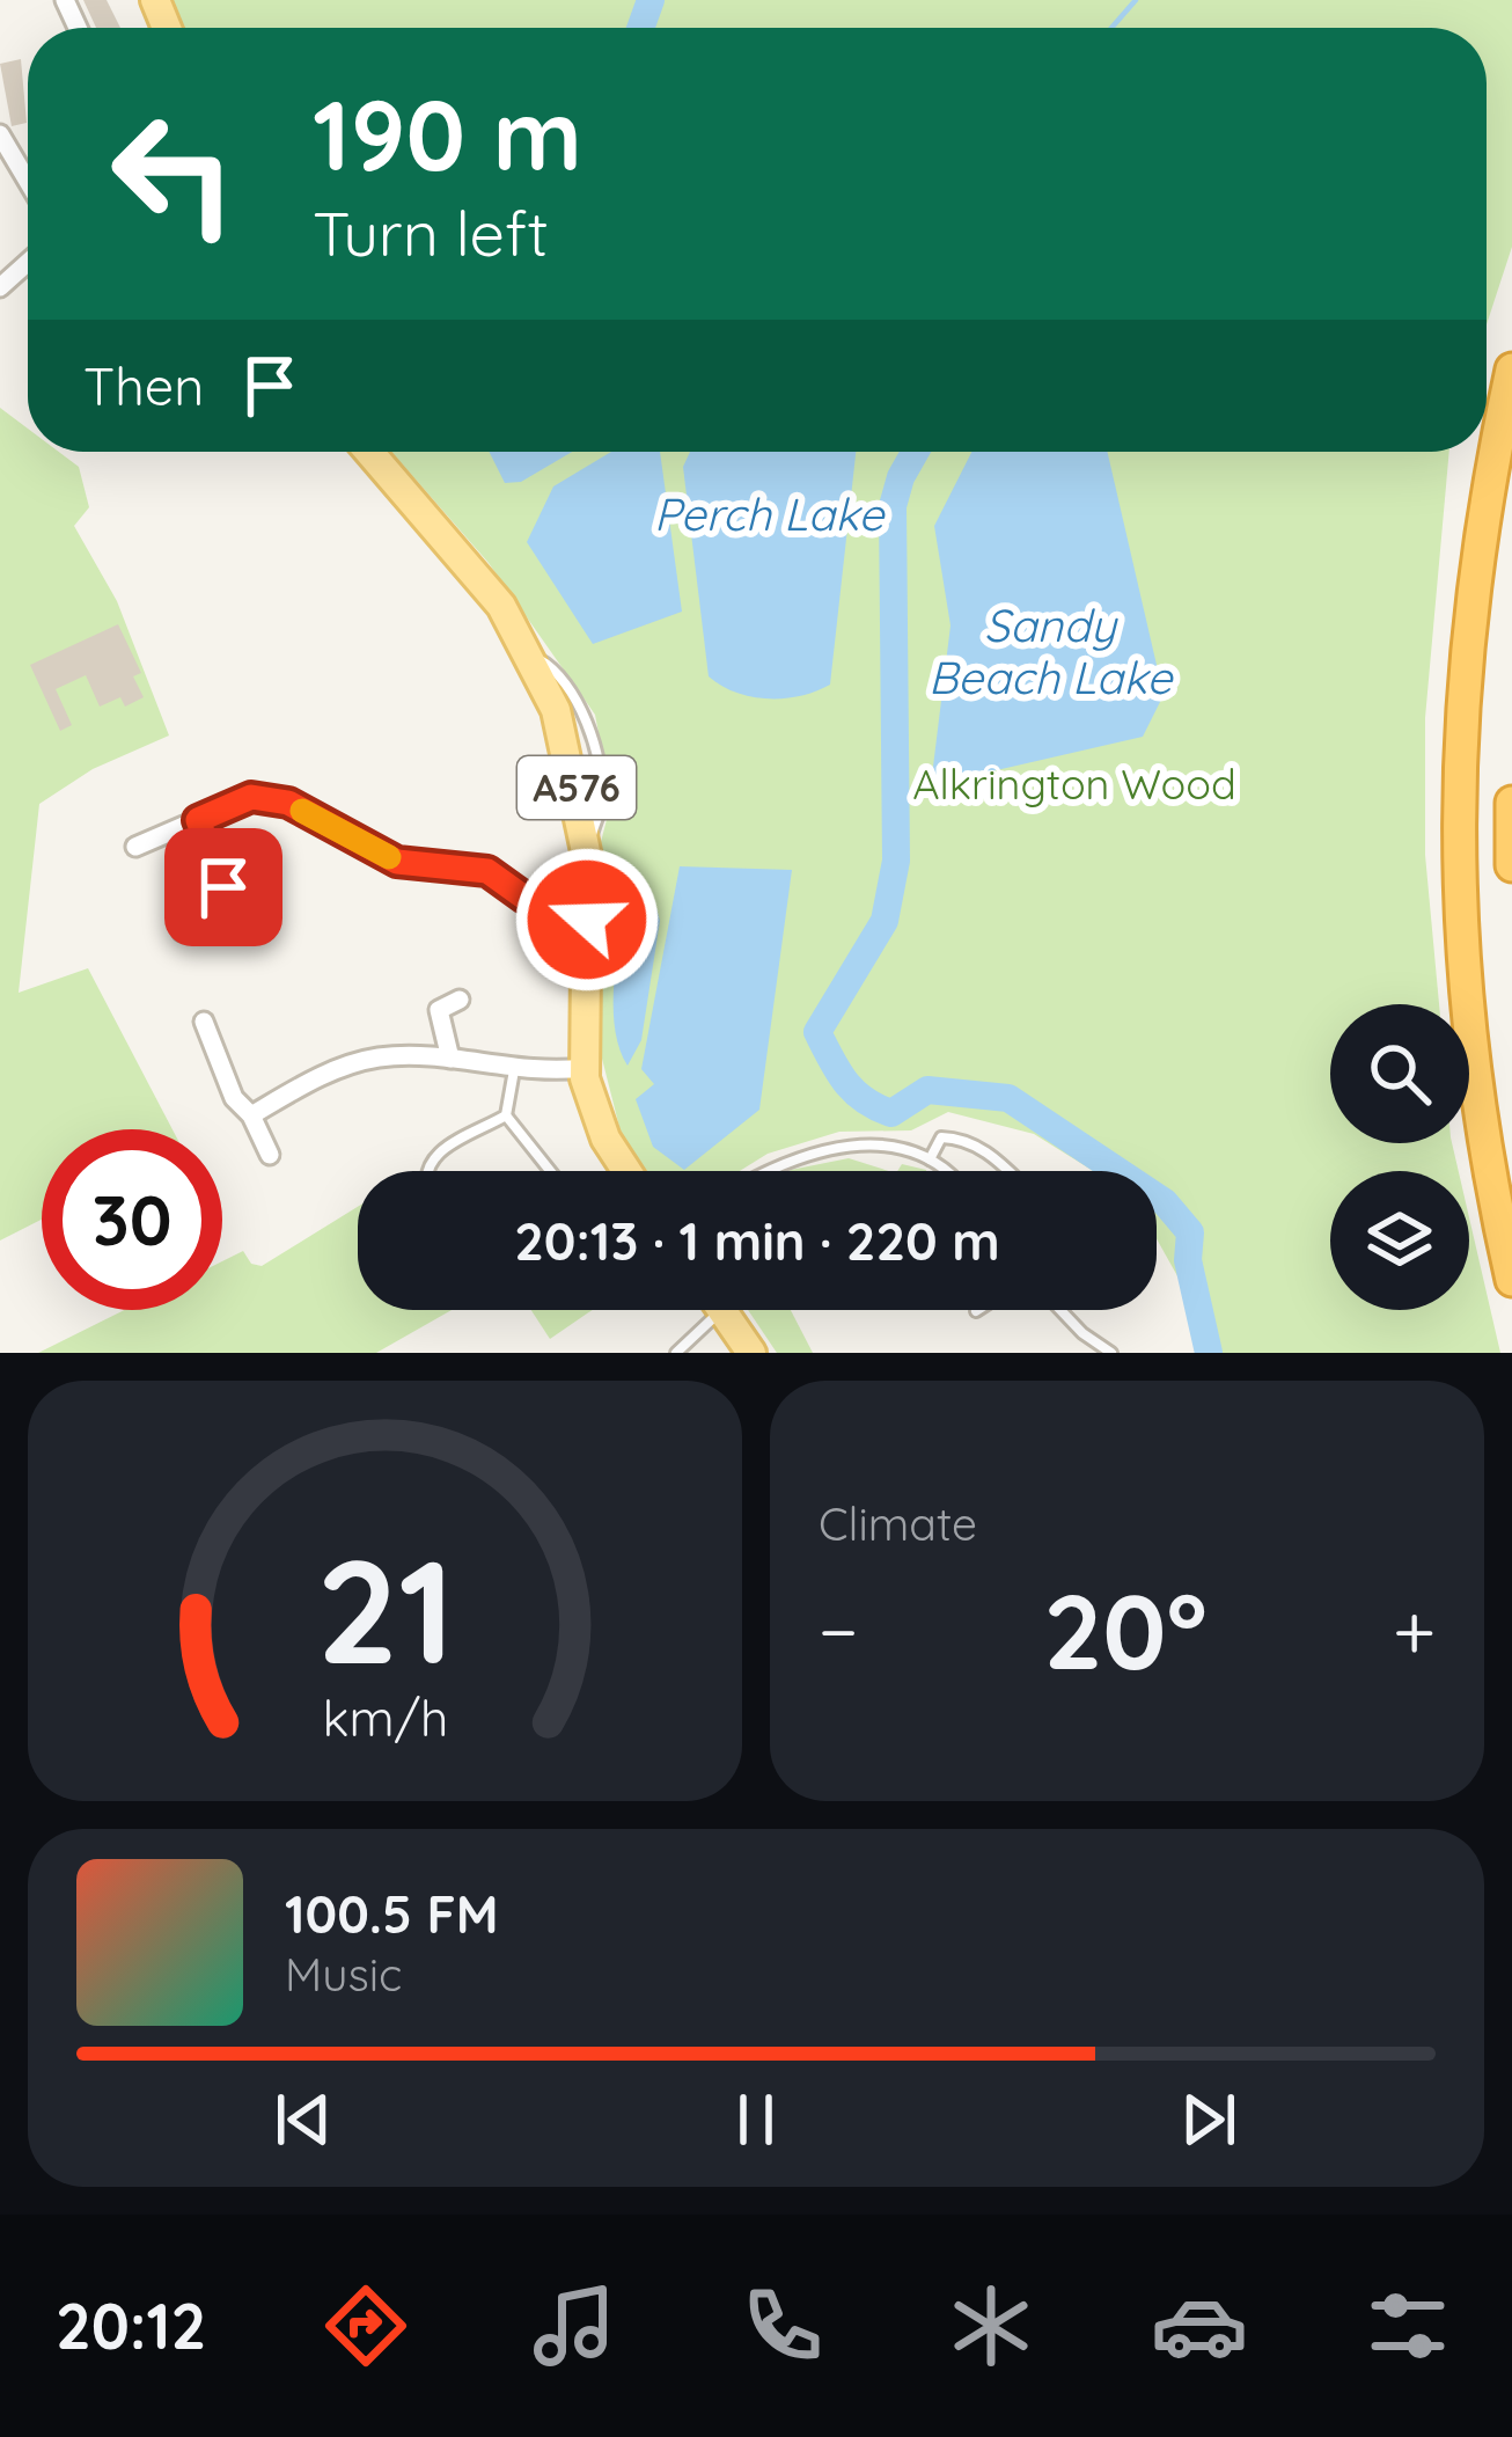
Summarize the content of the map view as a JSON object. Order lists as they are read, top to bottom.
{
  "streets": {
    "main road": ["A576"]
  },
  "water": ["Perch Lake", "Sandy Beach Lake"],
  "parks": ["Alkrington Wood"],
  "page": {
    "turn": ["190 m", "Turn left"],
    "then": "Then",
    "limit": "30",
    "trip": "20:13 · 1 min · 220 m",
    "tile": "Climate",
    "heat": ["−", "20°", "+"],
    "song": ["100.5 FM", "Music"],
    "tabs": "20:12",
    "gauge": ["21", "km/h"]
  }
}
